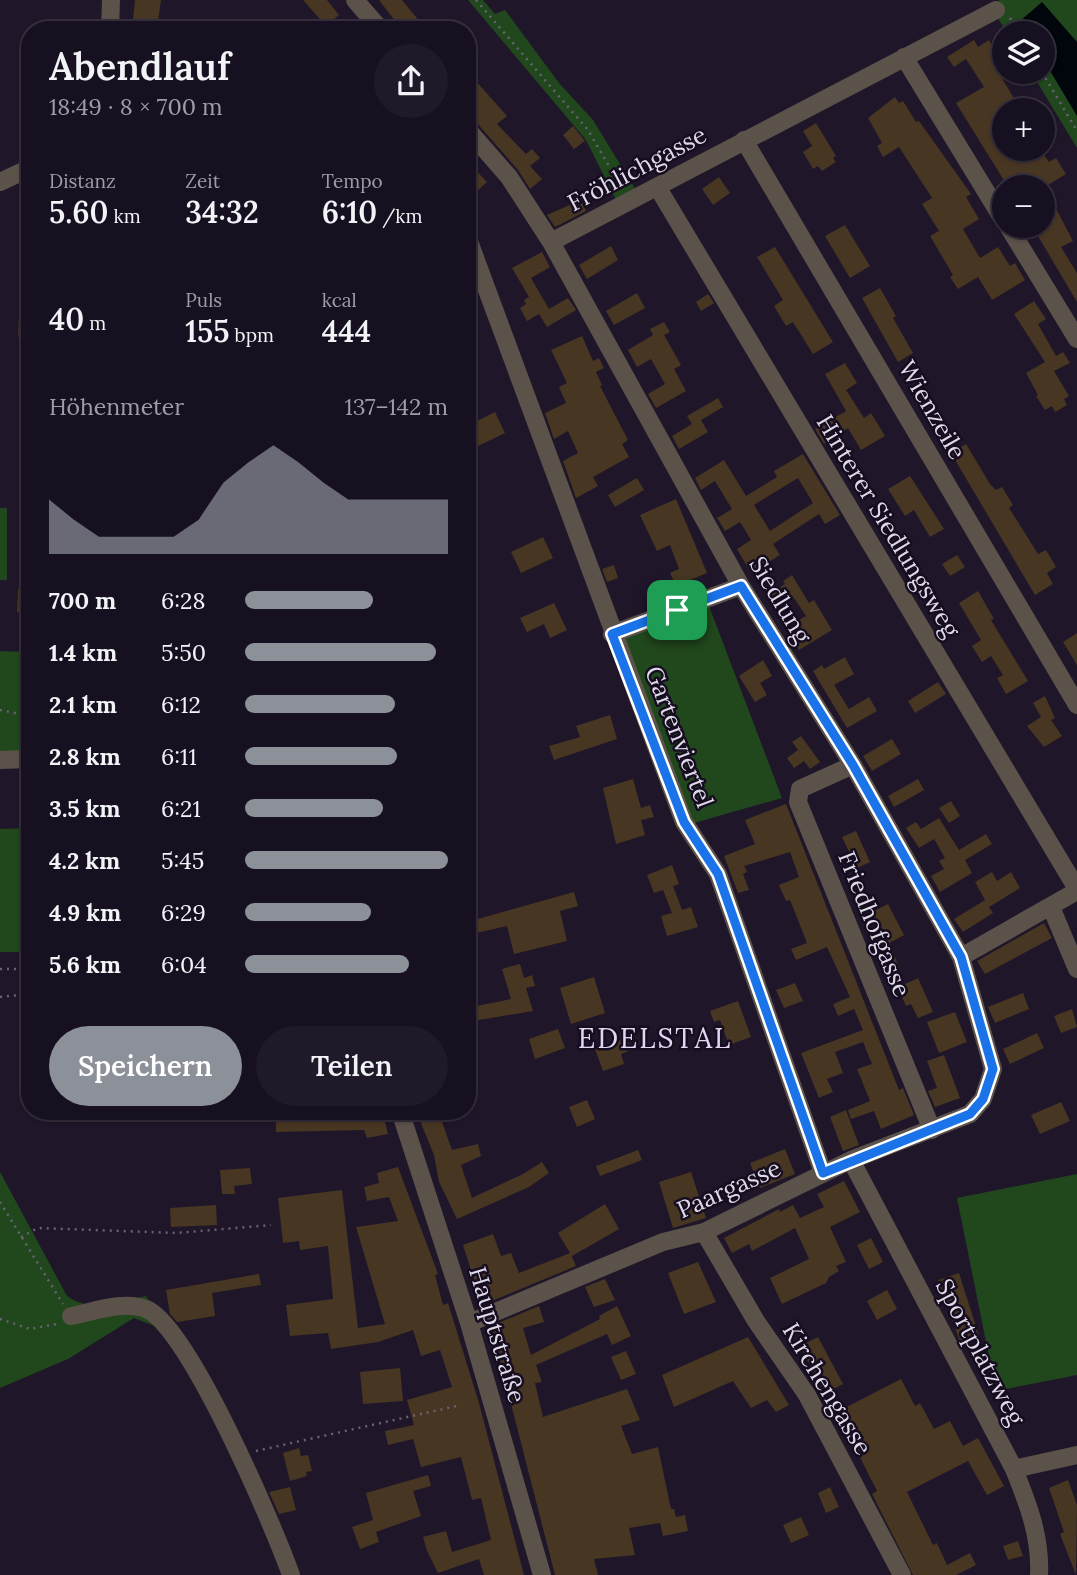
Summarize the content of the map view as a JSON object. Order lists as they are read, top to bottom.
{
  "streets": {
    "street": [
      "Fröhlichgasse",
      "Wienzeile",
      "Hinterer Siedlungsweg",
      "Siedlung",
      "Gartenviertel",
      "Friedhofgasse",
      "Paargasse",
      "Hauptstraße",
      "Sportplatzweg",
      "Kirchengasse"
    ]
  },
  "crossings": [
    ["Fröhlichgasse", "Wienzeile"],
    ["Fröhlichgasse", "Hinterer Siedlungsweg"],
    ["Fröhlichgasse", "Siedlung"],
    ["Siedlung", "Friedhofgasse"],
    ["Siedlung", "Paargasse"],
    ["Gartenviertel", "Paargasse"],
    ["Friedhofgasse", "Paargasse"],
    ["Paargasse", "Hauptstraße"],
    ["Paargasse", "Sportplatzweg"],
    ["Paargasse", "Kirchengasse"]
  ],
  "districts": ["EDELSTAL"],
  "page": {
    "map_buttons": ["+", "−"],
    "heading": ["Abendlauf", "18:49 · 8 × 700 m"],
    "stats": [
      ["Distanz", "5.60 km"],
      ["Zeit", "34:32"],
      ["Tempo", "6:10 /km"],
      ["40 m"],
      ["Puls", "155 bpm"],
      ["kcal", "444"]
    ],
    "chart": ["Höhenmeter", "137–142 m"],
    "list": [
      {
        "name": "700 m",
        "note": "6:28"
      },
      {
        "name": "1.4 km",
        "note": "5:50"
      },
      {
        "name": "2.1 km",
        "note": "6:12"
      },
      {
        "name": "2.8 km",
        "note": "6:11"
      },
      {
        "name": "3.5 km",
        "note": "6:21"
      },
      {
        "name": "4.2 km",
        "note": "5:45"
      },
      {
        "name": "4.9 km",
        "note": "6:29"
      },
      {
        "name": "5.6 km",
        "note": "6:04"
      }
    ],
    "buttons": ["Speichern", "Teilen"]
  }
}
